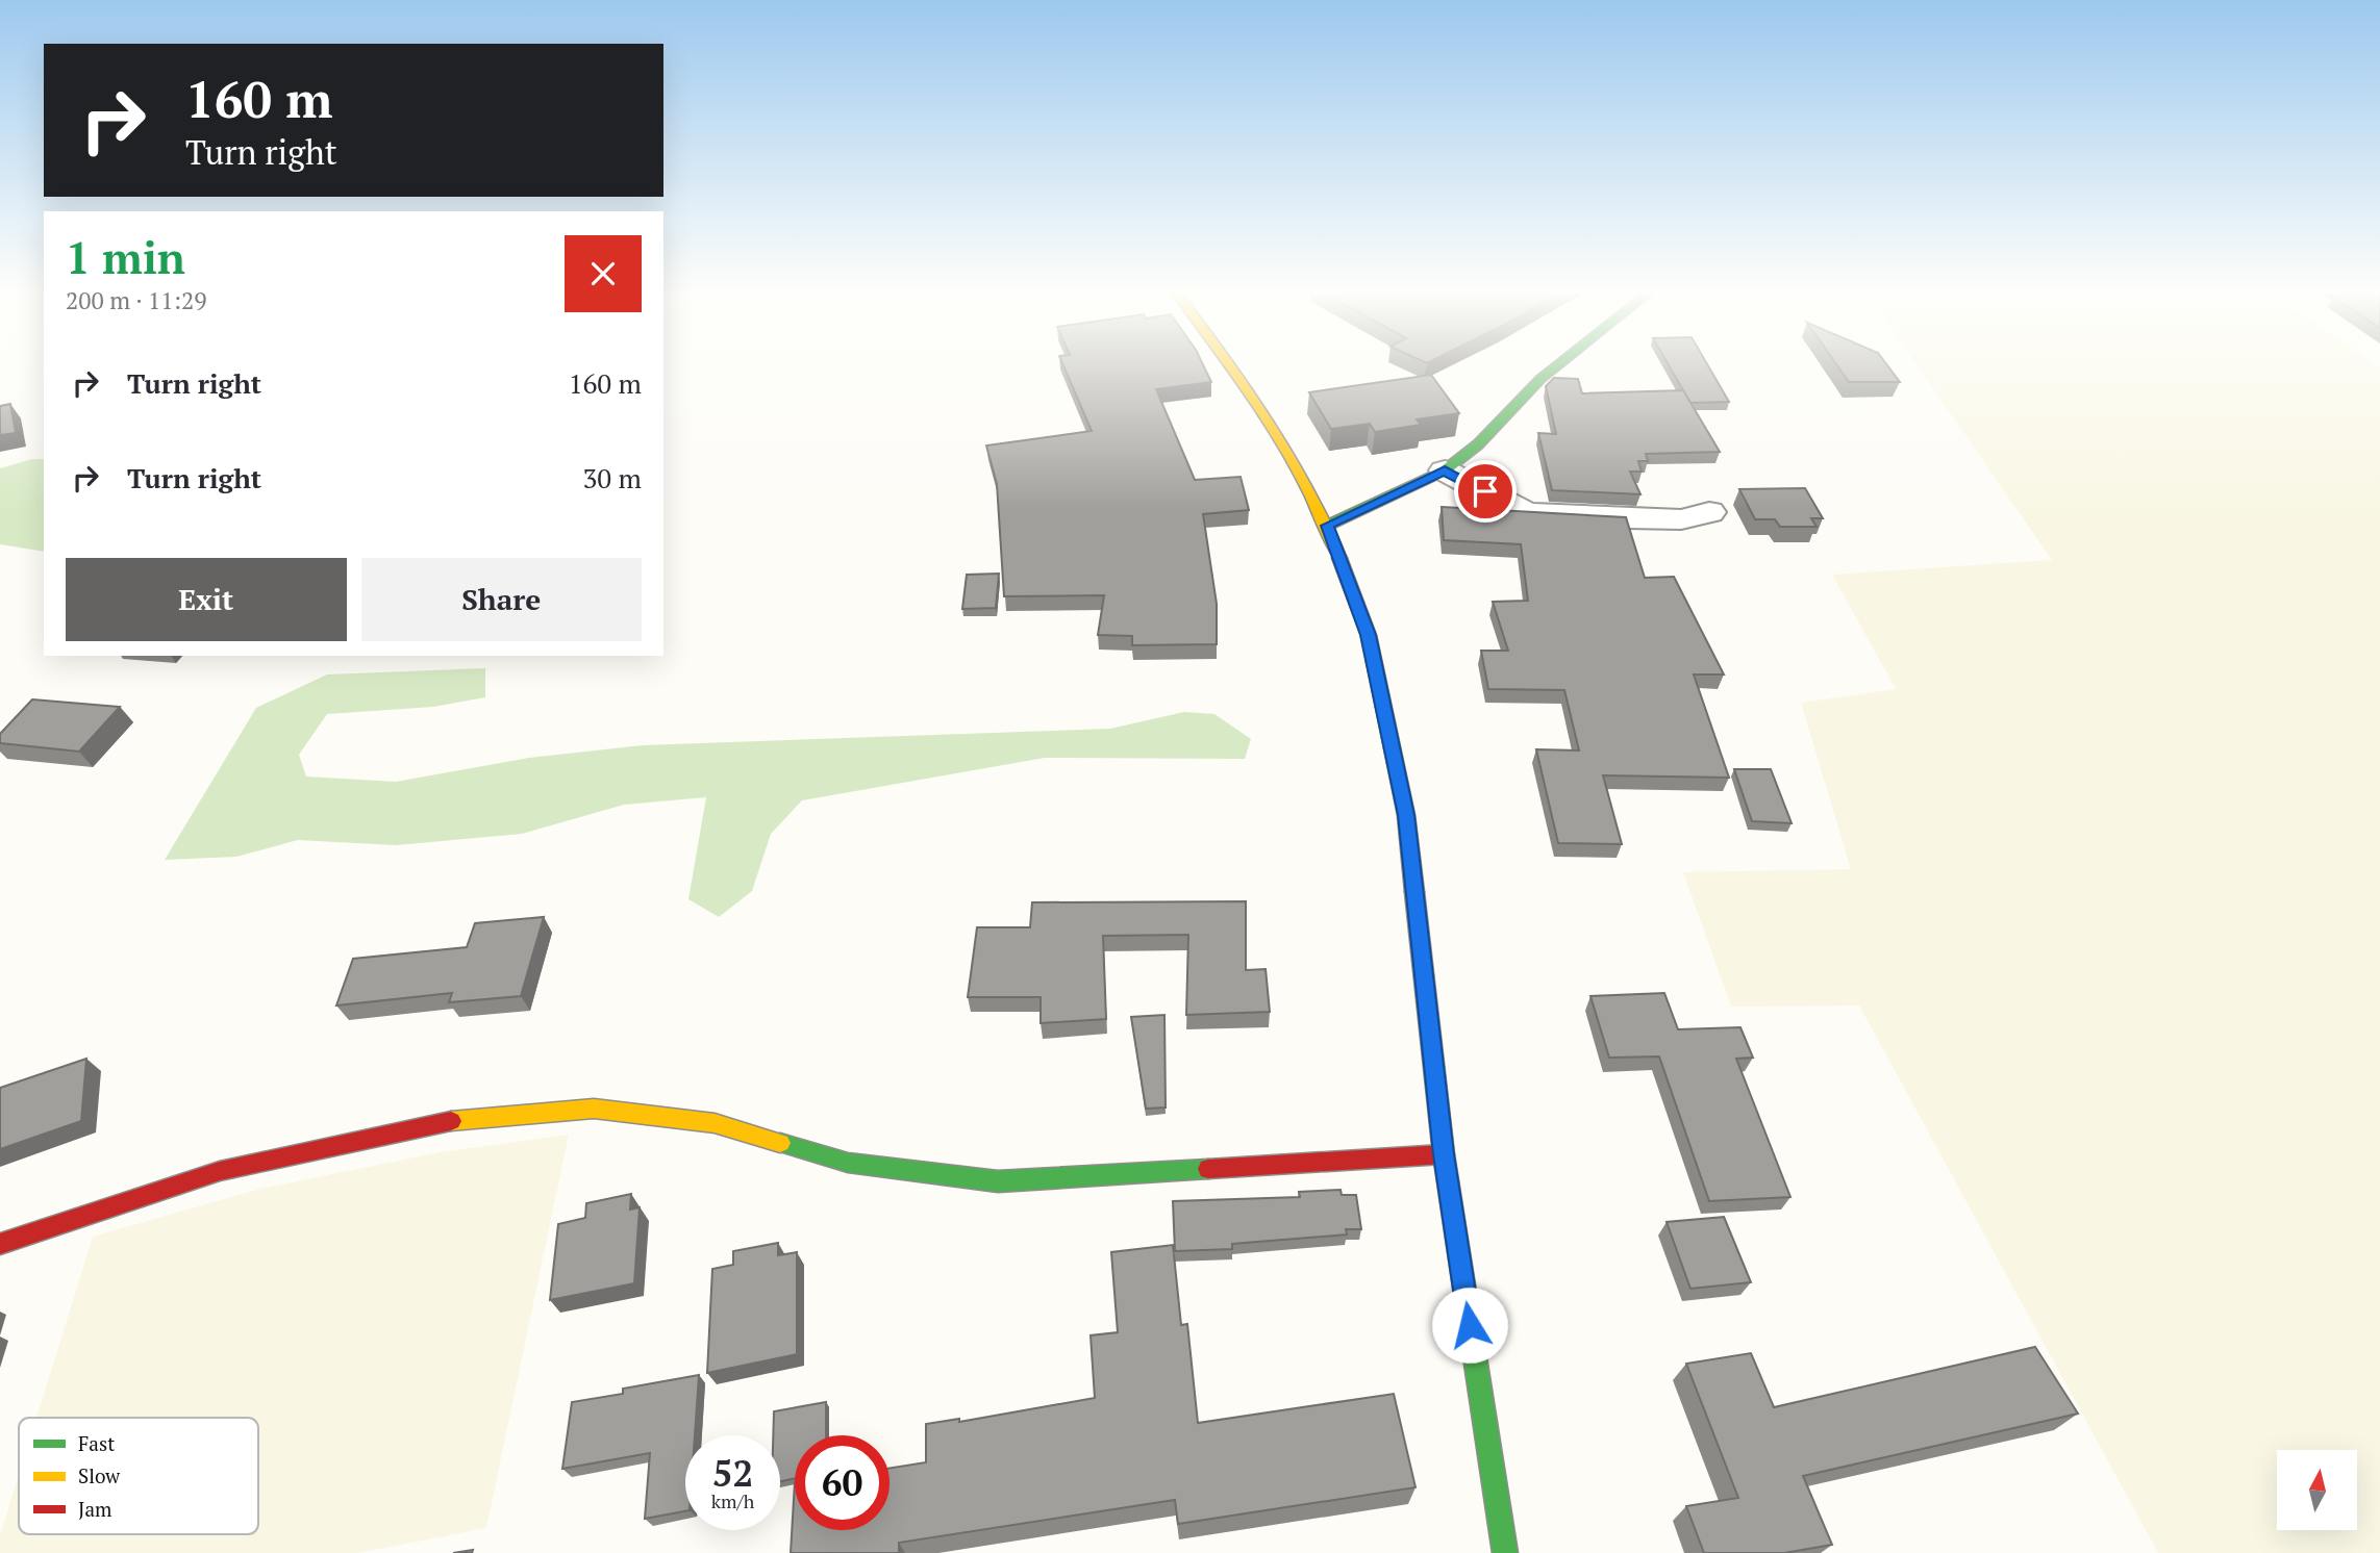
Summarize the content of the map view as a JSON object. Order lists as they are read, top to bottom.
{
  "legend": ["Fast", "Slow", "Jam"],
  "north": "top",
  "page": {
    "turn": ["160 m", "Turn right"],
    "heading": ["1 min", "200 m · 11:29"],
    "list": [
      {
        "name": "Turn right",
        "value": "160 m"
      },
      {
        "name": "Turn right",
        "value": "30 m"
      }
    ],
    "buttons": ["Exit", "Share"],
    "speed": "52 km/h",
    "limit": "60"
  }
}
